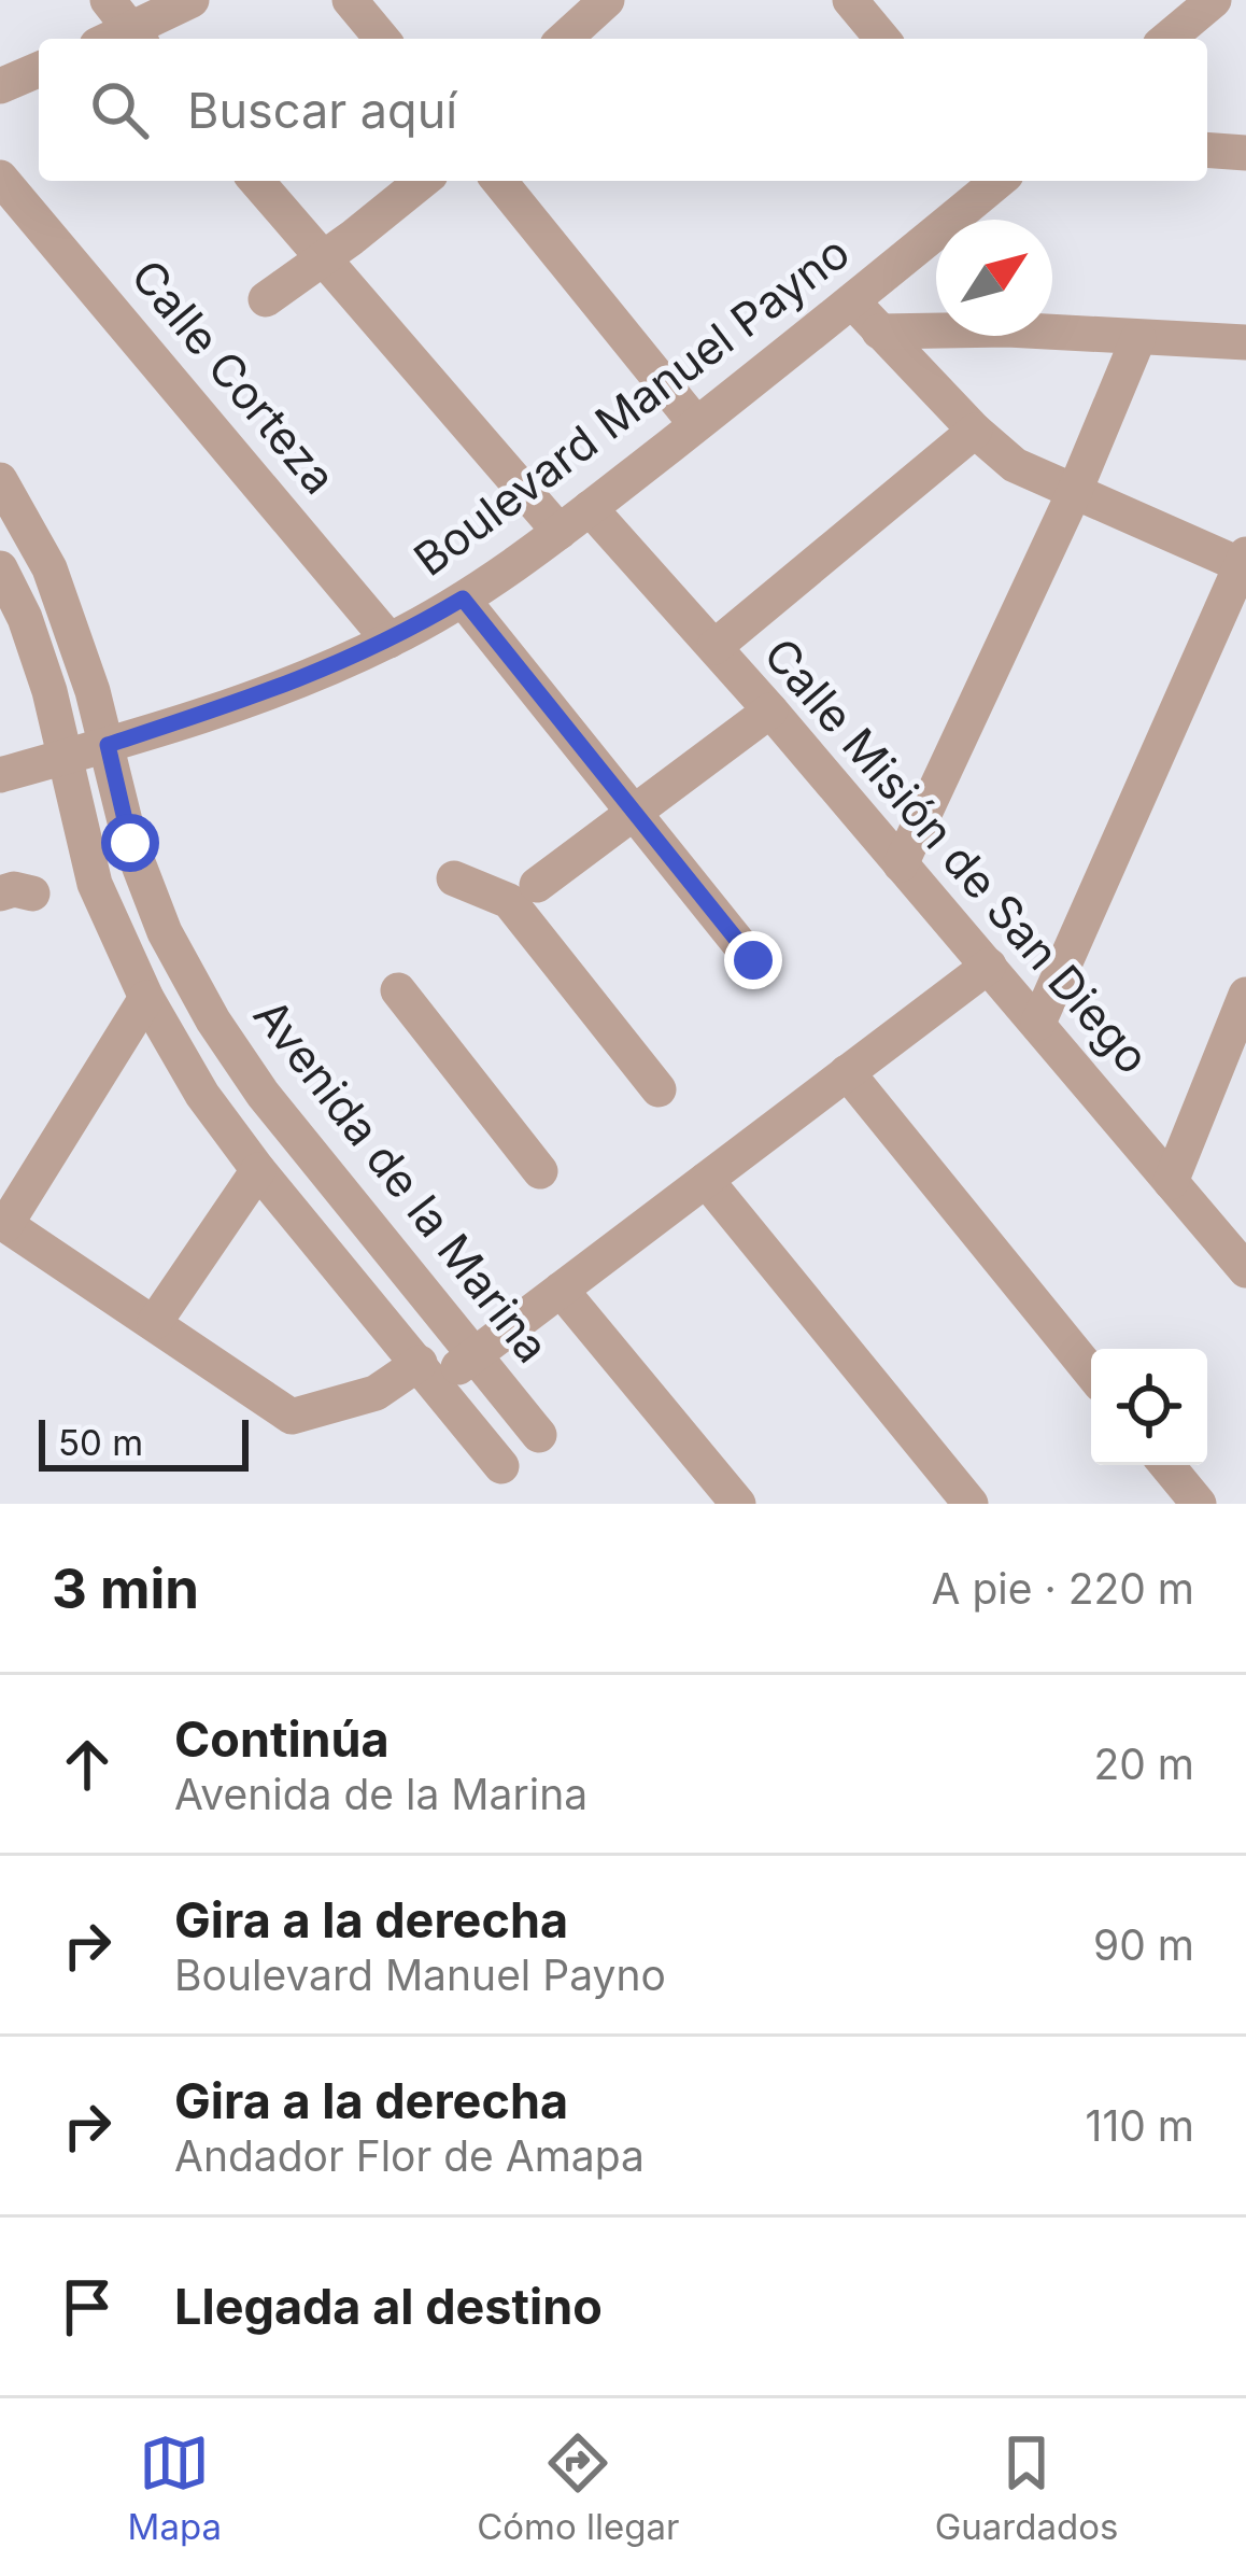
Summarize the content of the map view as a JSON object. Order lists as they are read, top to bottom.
{
  "streets": {
    "street": [
      "Calle Corteza",
      "Boulevard Manuel Payno",
      "Calle Misión de San Diego",
      "Avenida de la Marina"
    ]
  },
  "crossings": [
    ["Calle Corteza", "Boulevard Manuel Payno"],
    ["Boulevard Manuel Payno", "Calle Misión de San Diego"],
    ["Boulevard Manuel Payno", "Avenida de la Marina"]
  ],
  "scale_bar": "50 m",
  "north": "top right",
  "page": {
    "search": "Buscar aquí",
    "scale": "50 m",
    "heading": ["3 min", "A pie · 220 m"],
    "list": [
      ["Continúa", "Avenida de la Marina", "20 m"],
      ["Gira a la derecha", "Boulevard Manuel Payno", "90 m"],
      ["Gira a la derecha", "Andador Flor de Amapa", "110 m"],
      "Llegada al destino"
    ],
    "nav": ["Mapa", "Cómo llegar", "Guardados"]
  }
}
